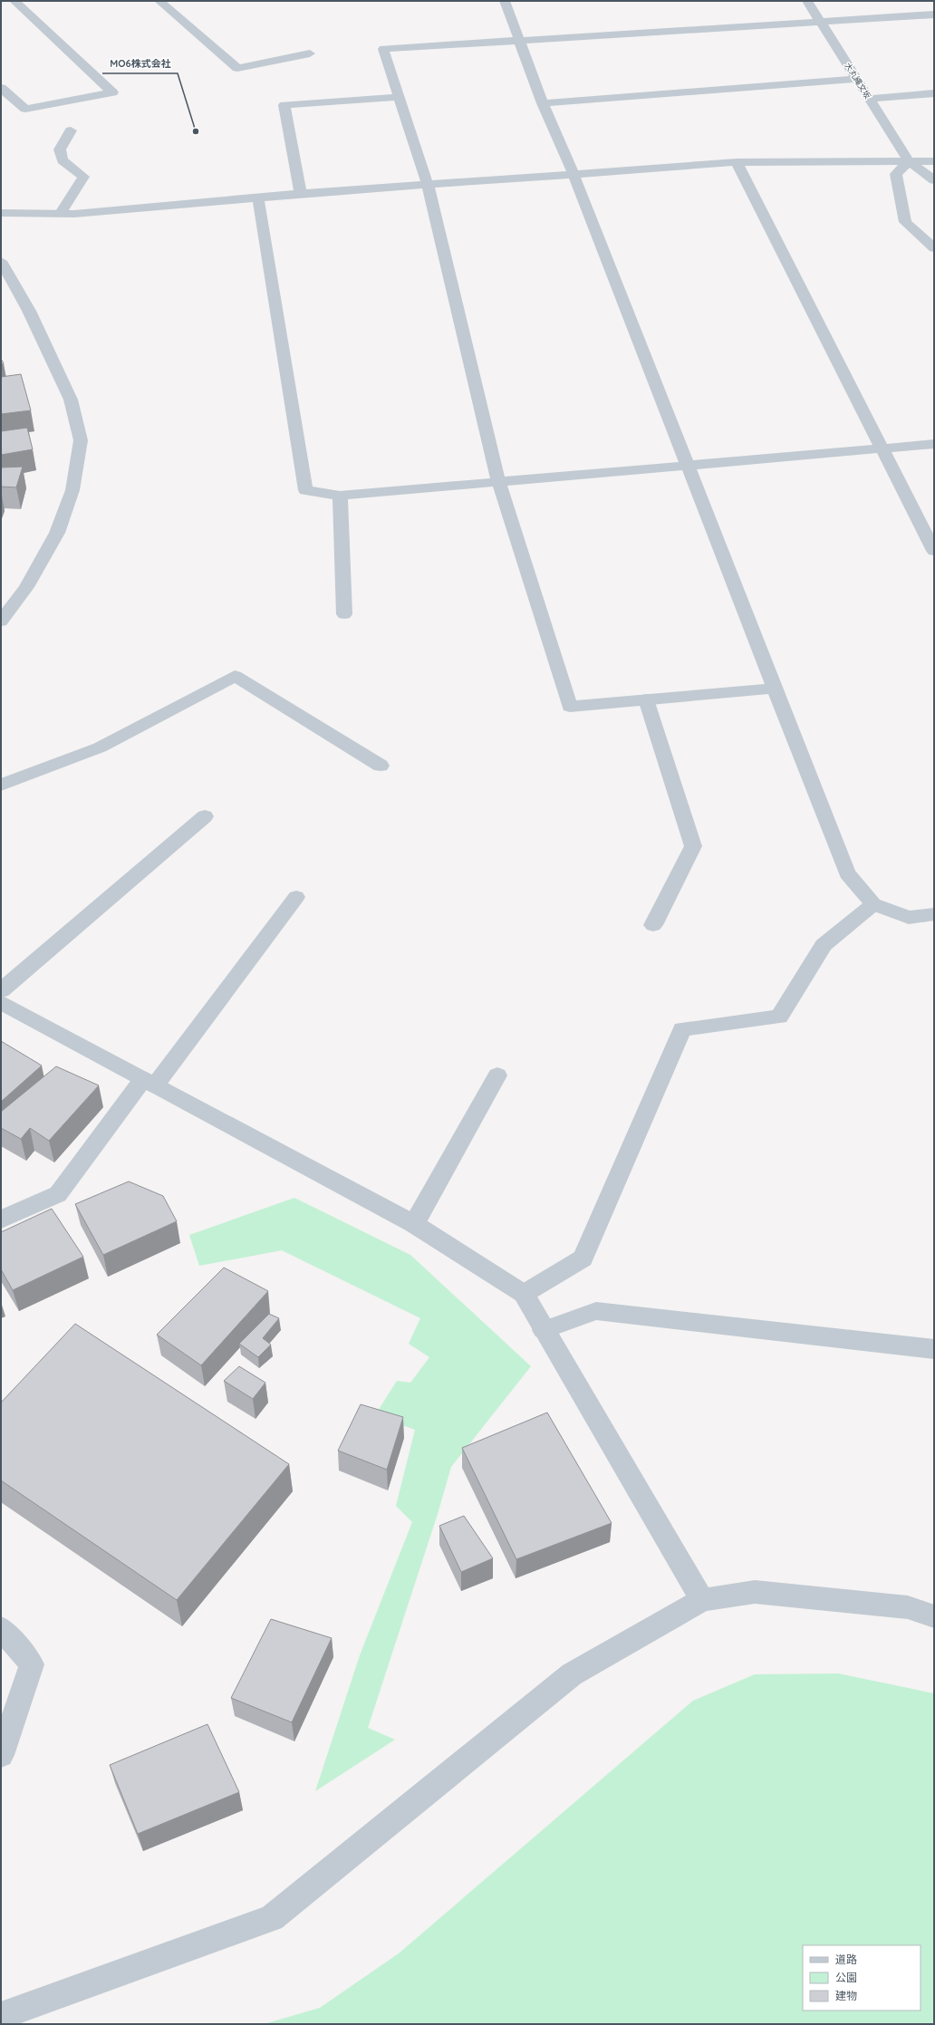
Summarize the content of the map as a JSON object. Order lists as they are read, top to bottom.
{
  "streets": {
    "street": ["大丸縄文坂"]
  },
  "places": ["MO6株式会社"],
  "legend": ["道路", "公園", "建物"]
}
